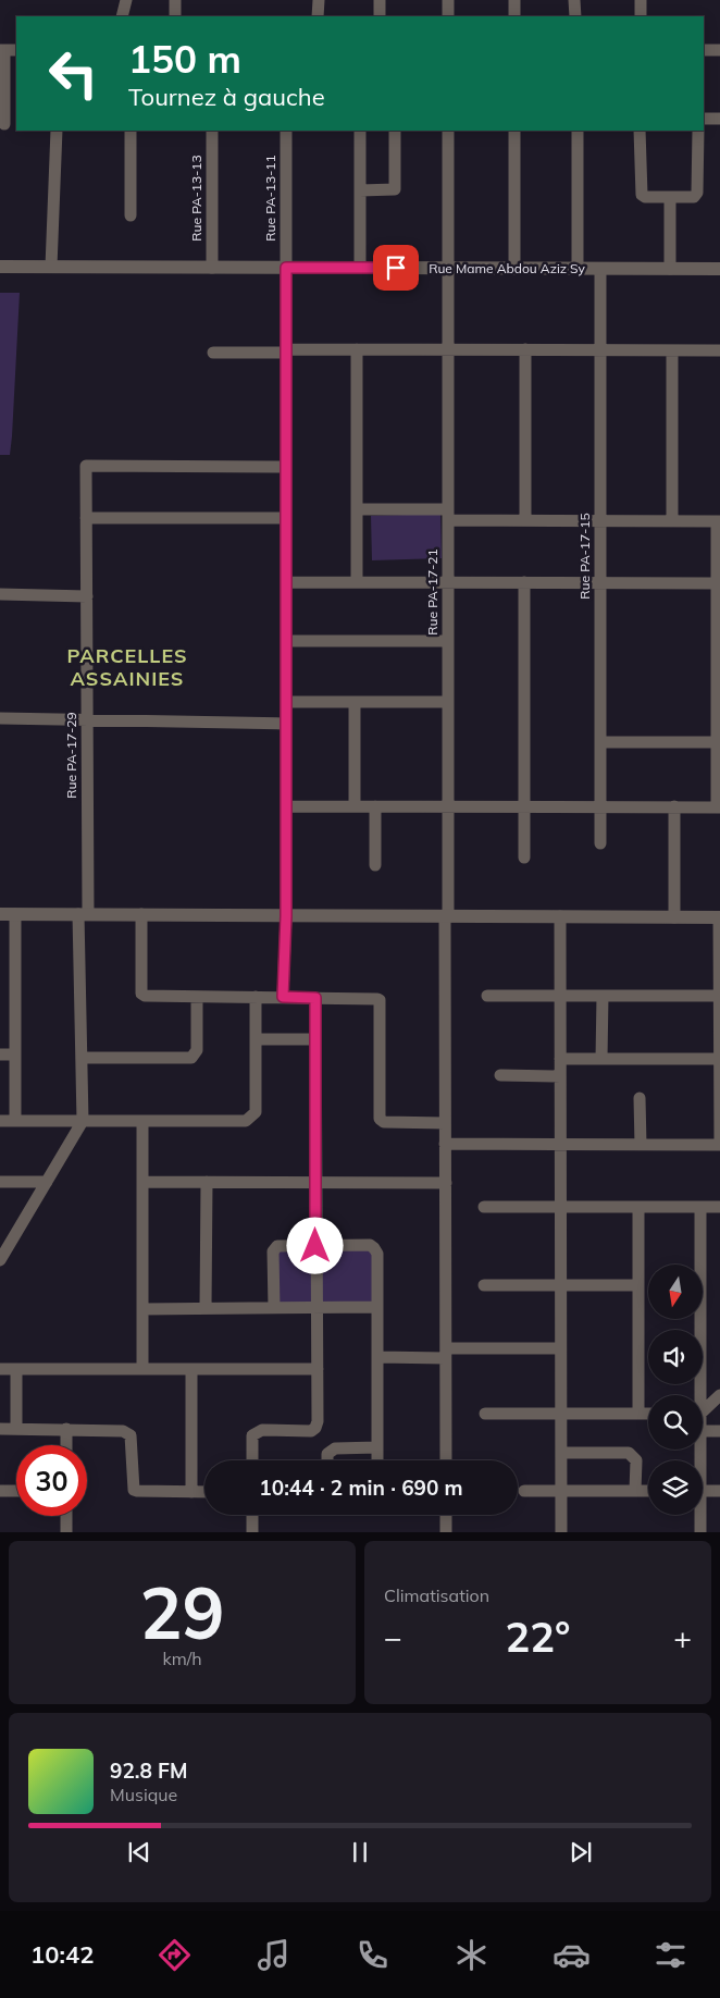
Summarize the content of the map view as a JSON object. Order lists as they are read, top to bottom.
{
  "streets": {
    "street": [
      "Rue PA-13-13",
      "Rue PA-13-11",
      "Rue Mame Abdou Aziz Sy",
      "Rue PA-17-15",
      "Rue PA-17-21",
      "Rue PA-17-29"
    ]
  },
  "crossings": [
    ["Rue PA-13-13", "Rue Mame Abdou Aziz Sy"],
    ["Rue PA-13-11", "Rue Mame Abdou Aziz Sy"],
    ["Rue PA-13-11", "Rue PA-17-29"],
    ["Rue Mame Abdou Aziz Sy", "Rue PA-17-15"],
    ["Rue Mame Abdou Aziz Sy", "Rue PA-17-21"]
  ],
  "districts": ["PARCELLES ASSAINIES"],
  "north": "bottom",
  "page": {
    "turn": ["150 m", "Tournez à gauche"],
    "limit": "30",
    "trip": "10:44 · 2 min · 690 m",
    "tile": [
      ["29", "km/h"],
      "Climatisation"
    ],
    "heat": ["−", "22°", "+"],
    "song": ["92.8 FM", "Musique"],
    "tabs": "10:42"
  }
}
